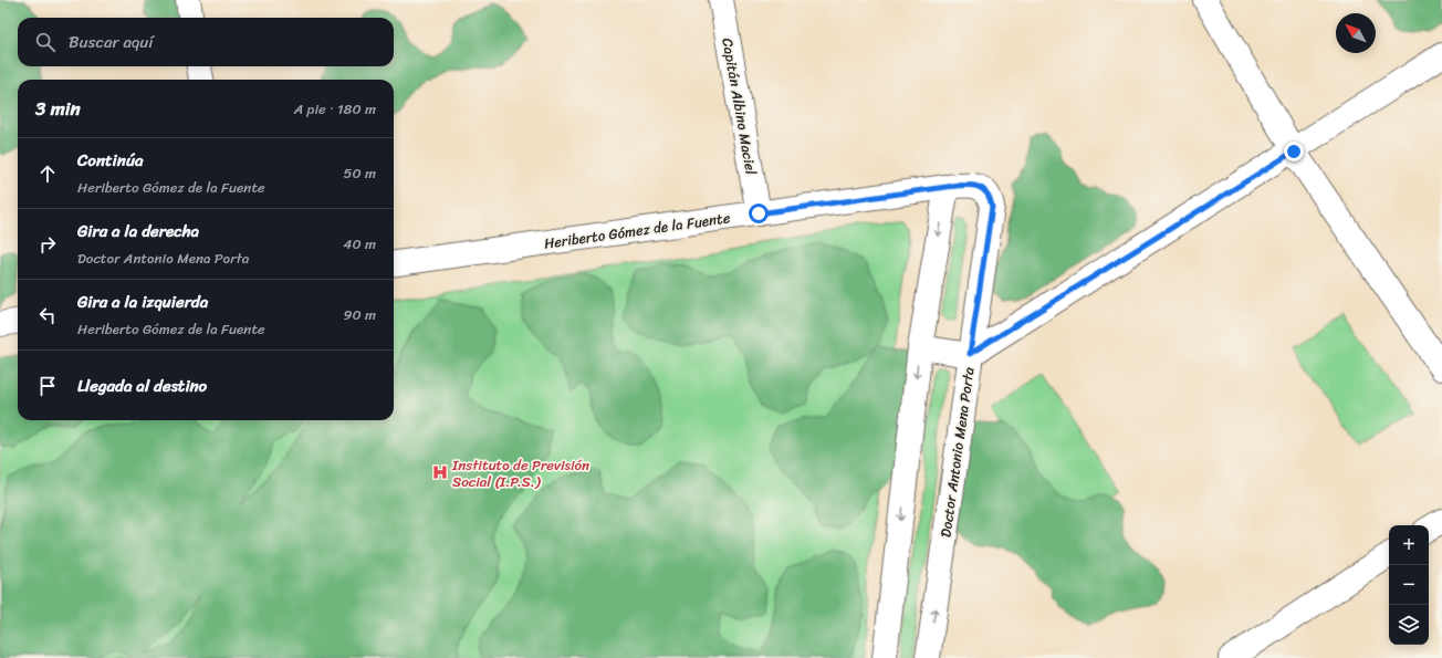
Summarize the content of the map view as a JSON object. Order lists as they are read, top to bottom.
{
  "streets": {
    "street": ["Capitán Albino Maciel", "Heriberto Gómez de la Fuente", "Doctor Antonio Mena Porta"]
  },
  "crossings": [
    ["Capitán Albino Maciel", "Heriberto Gómez de la Fuente"],
    ["Heriberto Gómez de la Fuente", "Doctor Antonio Mena Porta"]
  ],
  "places": {
    "hospital": ["Instituto de Previsión Social (I.P.S.)"]
  },
  "north": "top left",
  "page": {
    "search": "Buscar aquí",
    "heading": ["3 min", "A pie · 180 m"],
    "list": [
      ["Continúa", "Heriberto Gómez de la Fuente", "50 m"],
      ["Gira a la derecha", "Doctor Antonio Mena Porta", "40 m"],
      ["Gira a la izquierda", "Heriberto Gómez de la Fuente", "90 m"],
      "Llegada al destino"
    ],
    "map_buttons": ["+", "−"]
  }
}
